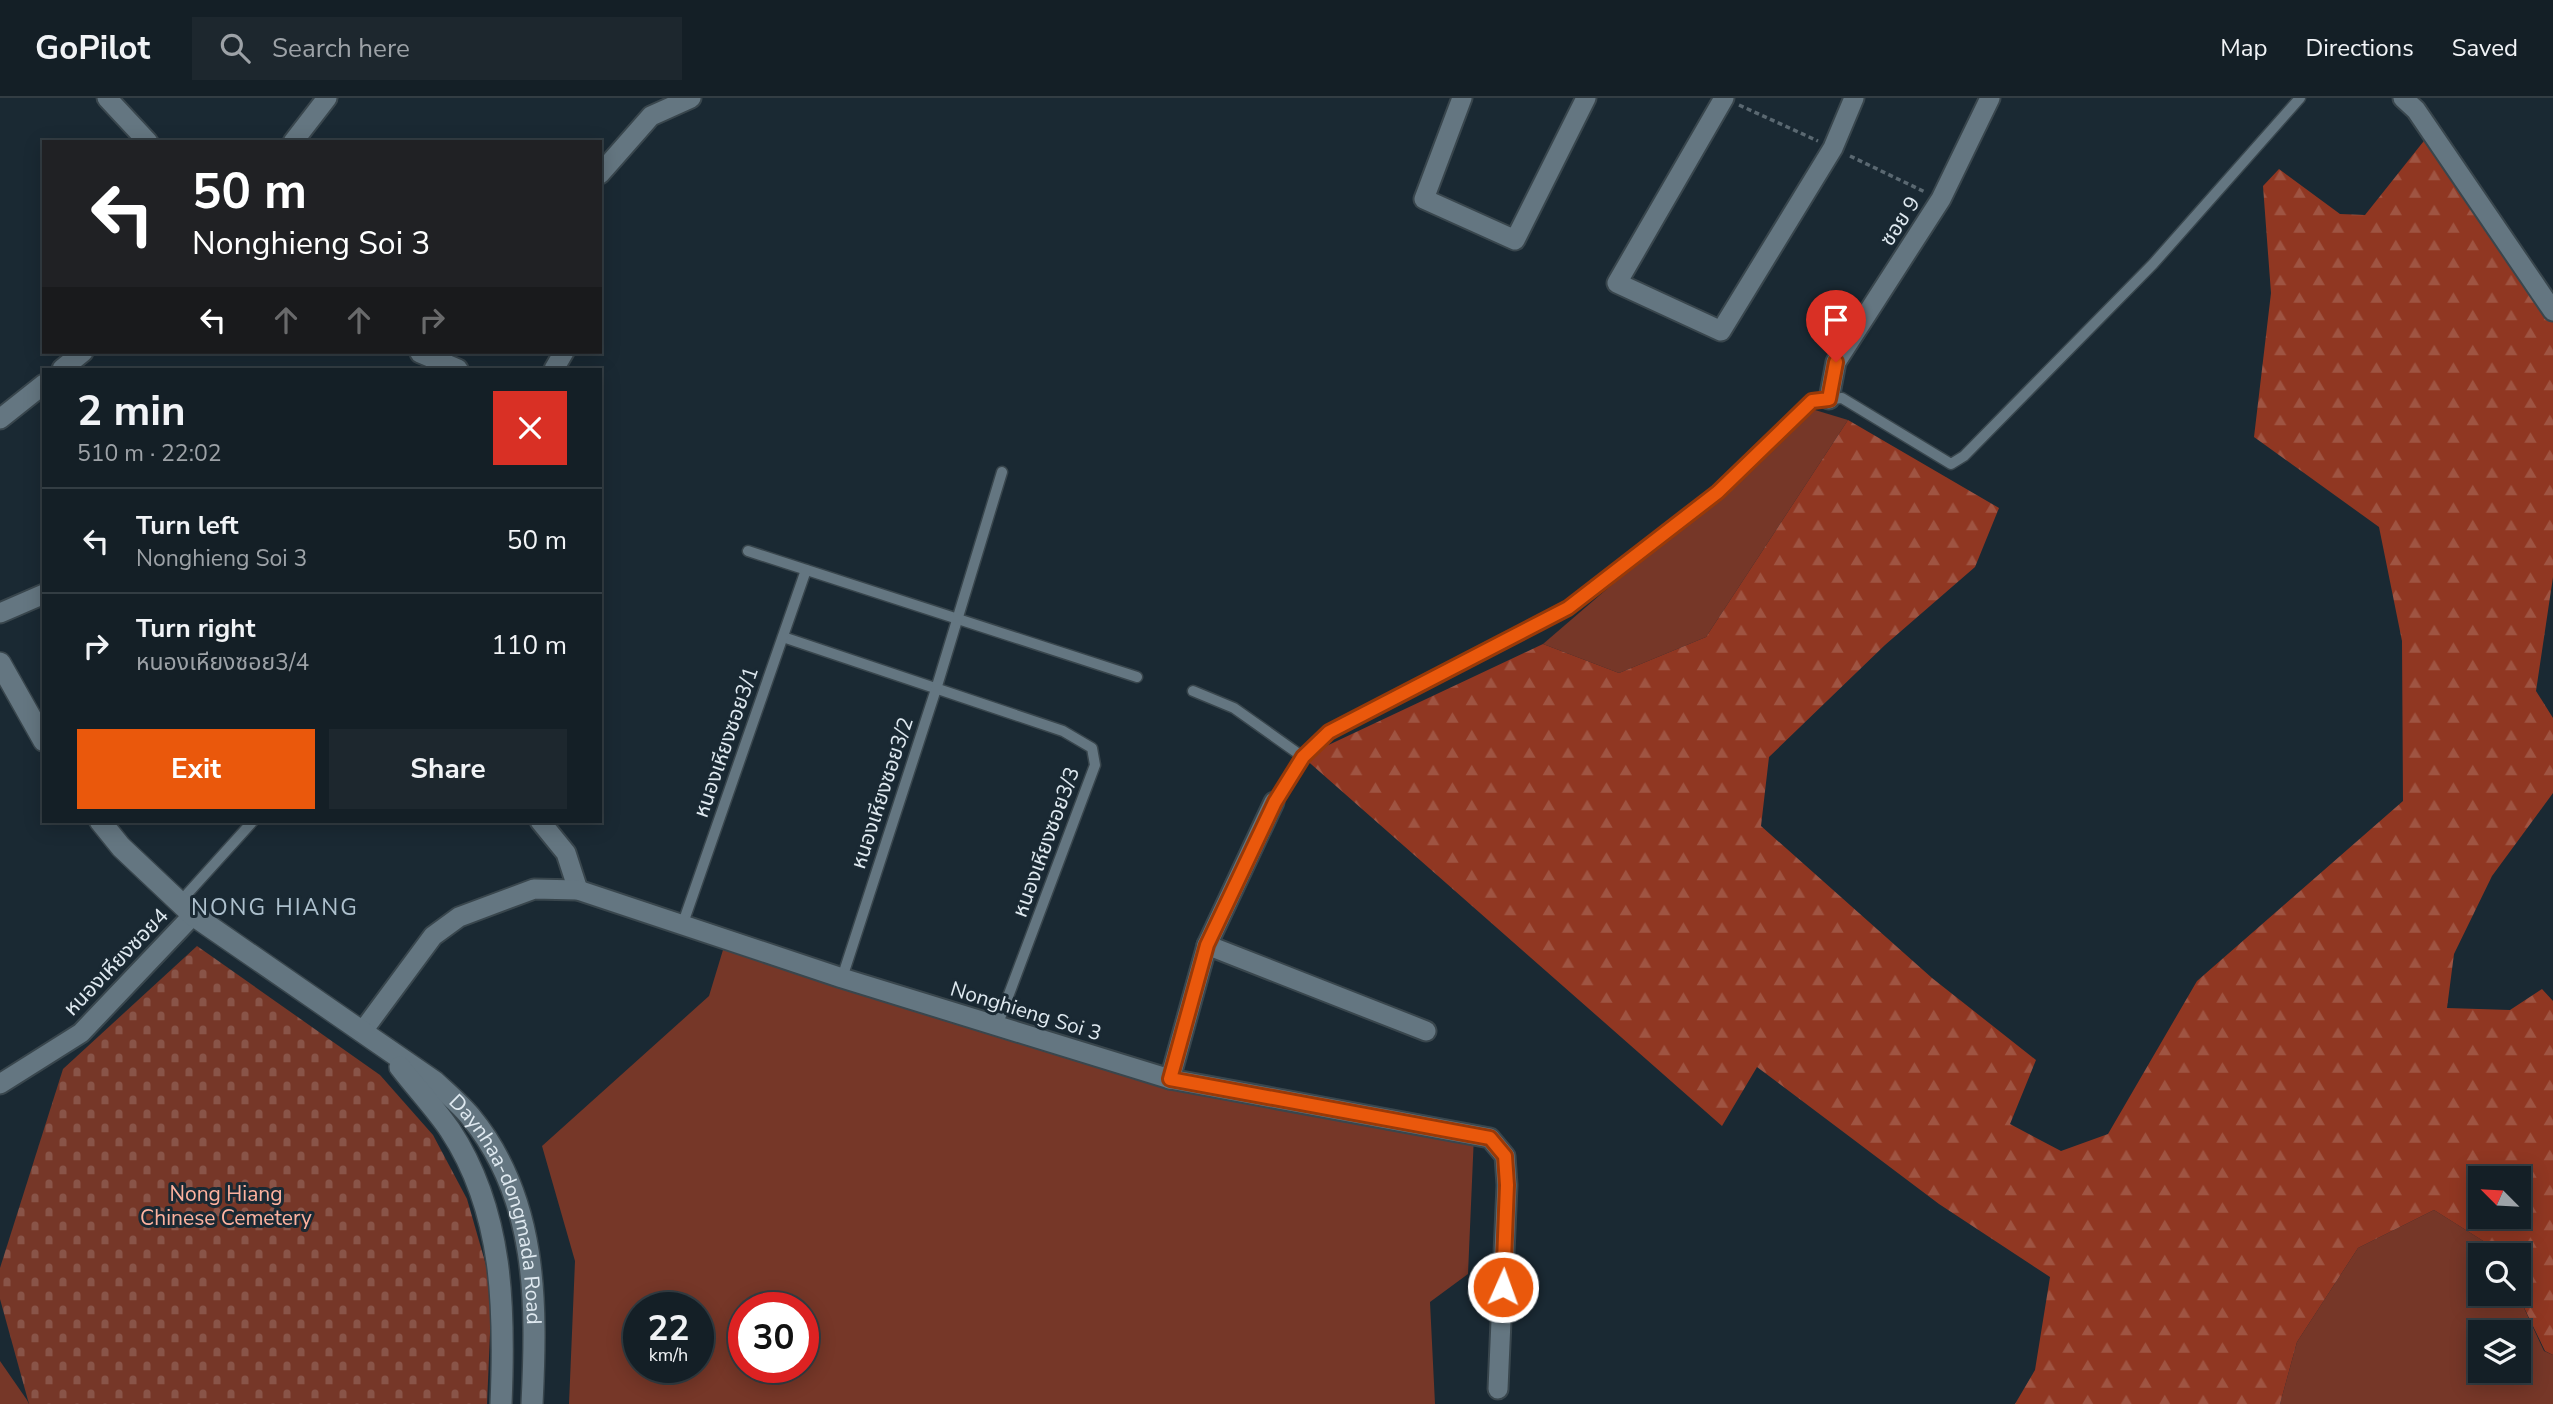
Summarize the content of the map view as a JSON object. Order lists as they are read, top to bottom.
{
  "streets": {
    "main road": ["Daynhaa-dongmada Road"],
    "street": ["ซอย 9", "หนองเหียงซอย4", "Nonghieng Soi 3"],
    "lane": ["หนองเหียงซอย3/1", "หนองเหียงซอย3/2", "หนองเหียงซอย3/3"]
  },
  "crossings": [
    ["หนองเหียงซอย3/1", "Nonghieng Soi 3"],
    ["หนองเหียงซอย3/2", "หนองเหียงซอย3/3"],
    ["หนองเหียงซอย3/2", "Nonghieng Soi 3"],
    ["หนองเหียงซอย3/3", "Nonghieng Soi 3"],
    ["หนองเหียงซอย4", "Daynhaa-dongmada Road"],
    ["Nonghieng Soi 3", "Daynhaa-dongmada Road"]
  ],
  "districts": ["NONG HIANG"],
  "parks": ["Nong Hiang Chinese Cemetery"],
  "north": "top left",
  "page": {
    "header": "GoPilot",
    "search": "Search here",
    "nav": ["Map", "Directions", "Saved"],
    "turn": ["50 m", "Nonghieng Soi 3"],
    "heading": ["2 min", "510 m · 22:02"],
    "list": [
      {
        "name": "Turn left",
        "note": "Nonghieng Soi 3",
        "value": "50 m"
      },
      {
        "name": "Turn right",
        "note": "หนองเหียงซอย3/4",
        "value": "110 m"
      }
    ],
    "buttons": ["Exit", "Share"],
    "speed": "22 km/h",
    "limit": "30"
  }
}
